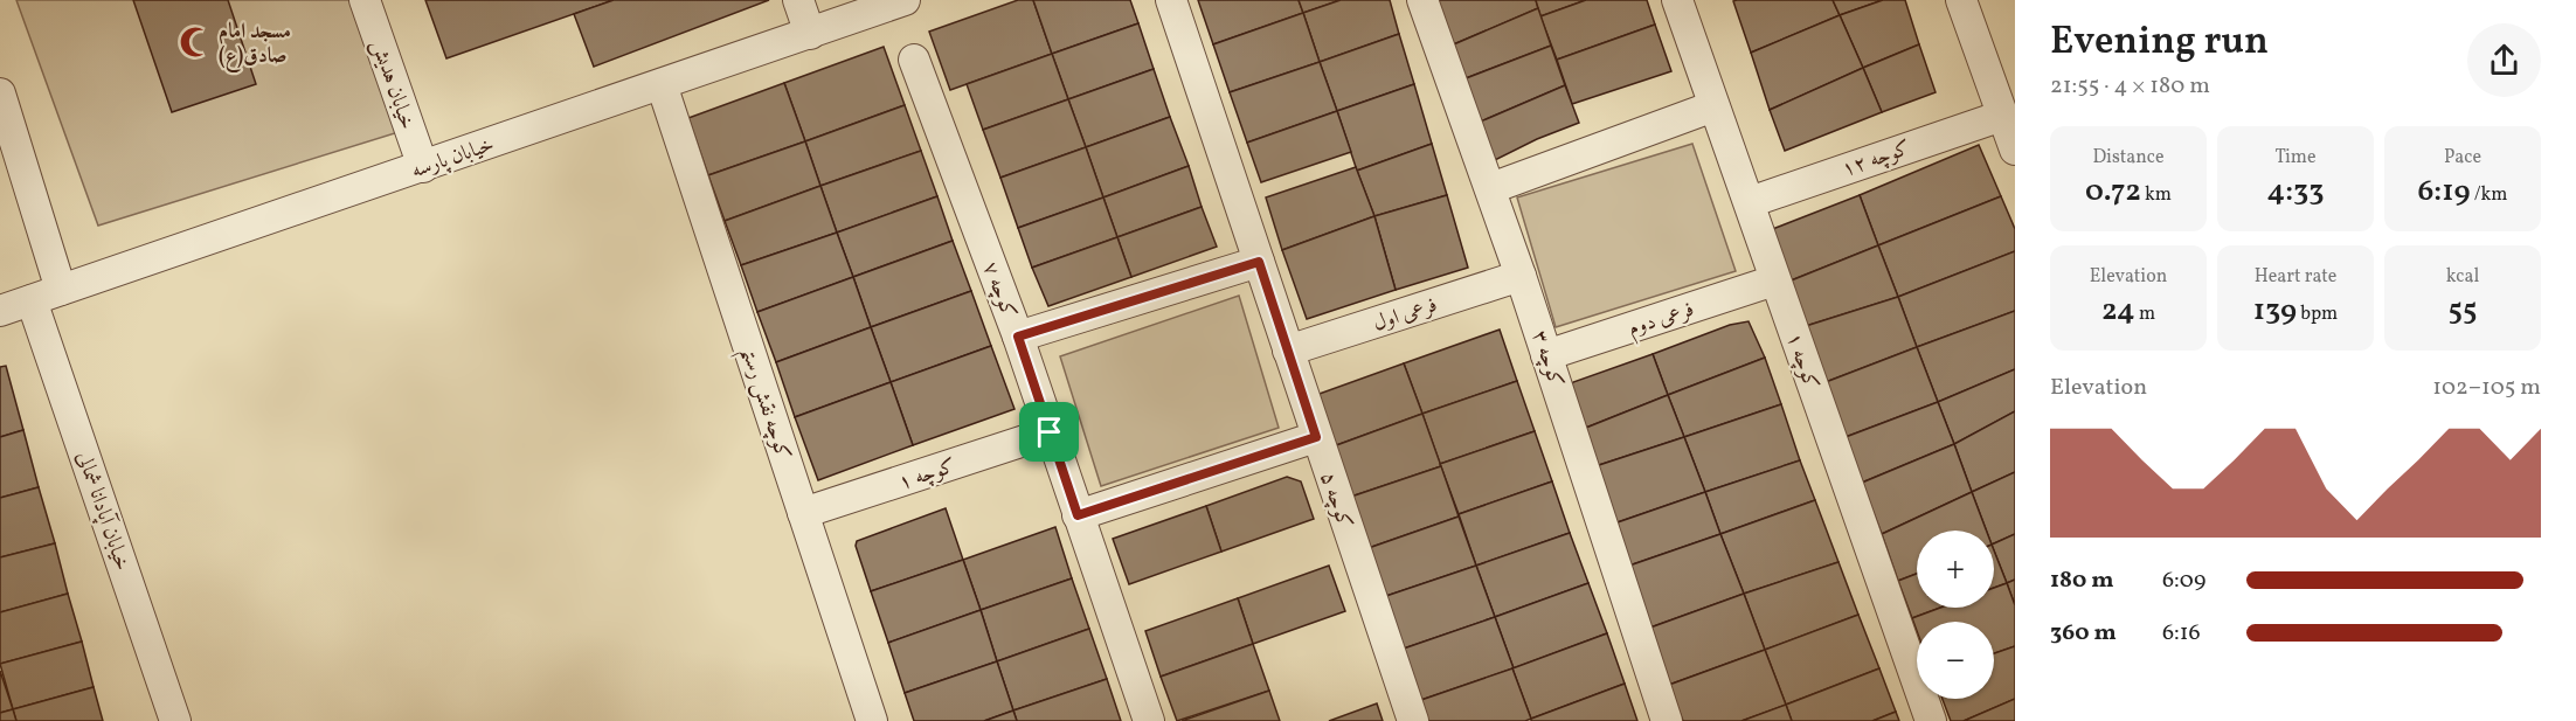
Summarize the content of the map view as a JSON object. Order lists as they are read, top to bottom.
{
  "streets": {
    "street": [
      "خیابان هدیش",
      "خیابان پارسه",
      "کوچه ۱۲",
      "کوچه ۷",
      "فرعی اول",
      "فرعی دوم",
      "کوچه ۳",
      "کوچه ۱",
      "کوچه نقش رستم",
      "کوچه ۵",
      "خیابان آپادانا شمالی"
    ]
  },
  "crossings": [
    ["خیابان هدیش", "خیابان پارسه"],
    ["خیابان پارسه", "کوچه نقش رستم"],
    ["خیابان پارسه", "خیابان آپادانا شمالی"],
    ["کوچه ۱۲", "کوچه ۱"],
    ["کوچه ۷", "کوچه ۱"],
    ["فرعی اول", "کوچه ۳"],
    ["فرعی اول", "کوچه ۵"],
    ["فرعی دوم", "کوچه ۳"],
    ["فرعی دوم", "کوچه ۱"],
    ["کوچه ۱", "کوچه نقش رستم"]
  ],
  "places": {
    "mosque": ["مسجد امام صادق(ع)"]
  },
  "page": {
    "heading": ["Evening run", "21:55 · 4 × 180 m"],
    "stats": [
      ["Distance", "0.72 km"],
      ["Time", "4:33"],
      ["Pace", "6:19 /km"],
      ["Elevation", "24 m"],
      ["Heart rate", "139 bpm"],
      ["kcal", "55"]
    ],
    "chart": ["Elevation", "102–105 m"],
    "map_buttons": ["+", "−"],
    "list": [
      {
        "name": "180 m",
        "note": "6:09"
      },
      {
        "name": "360 m",
        "note": "6:16"
      }
    ]
  }
}
